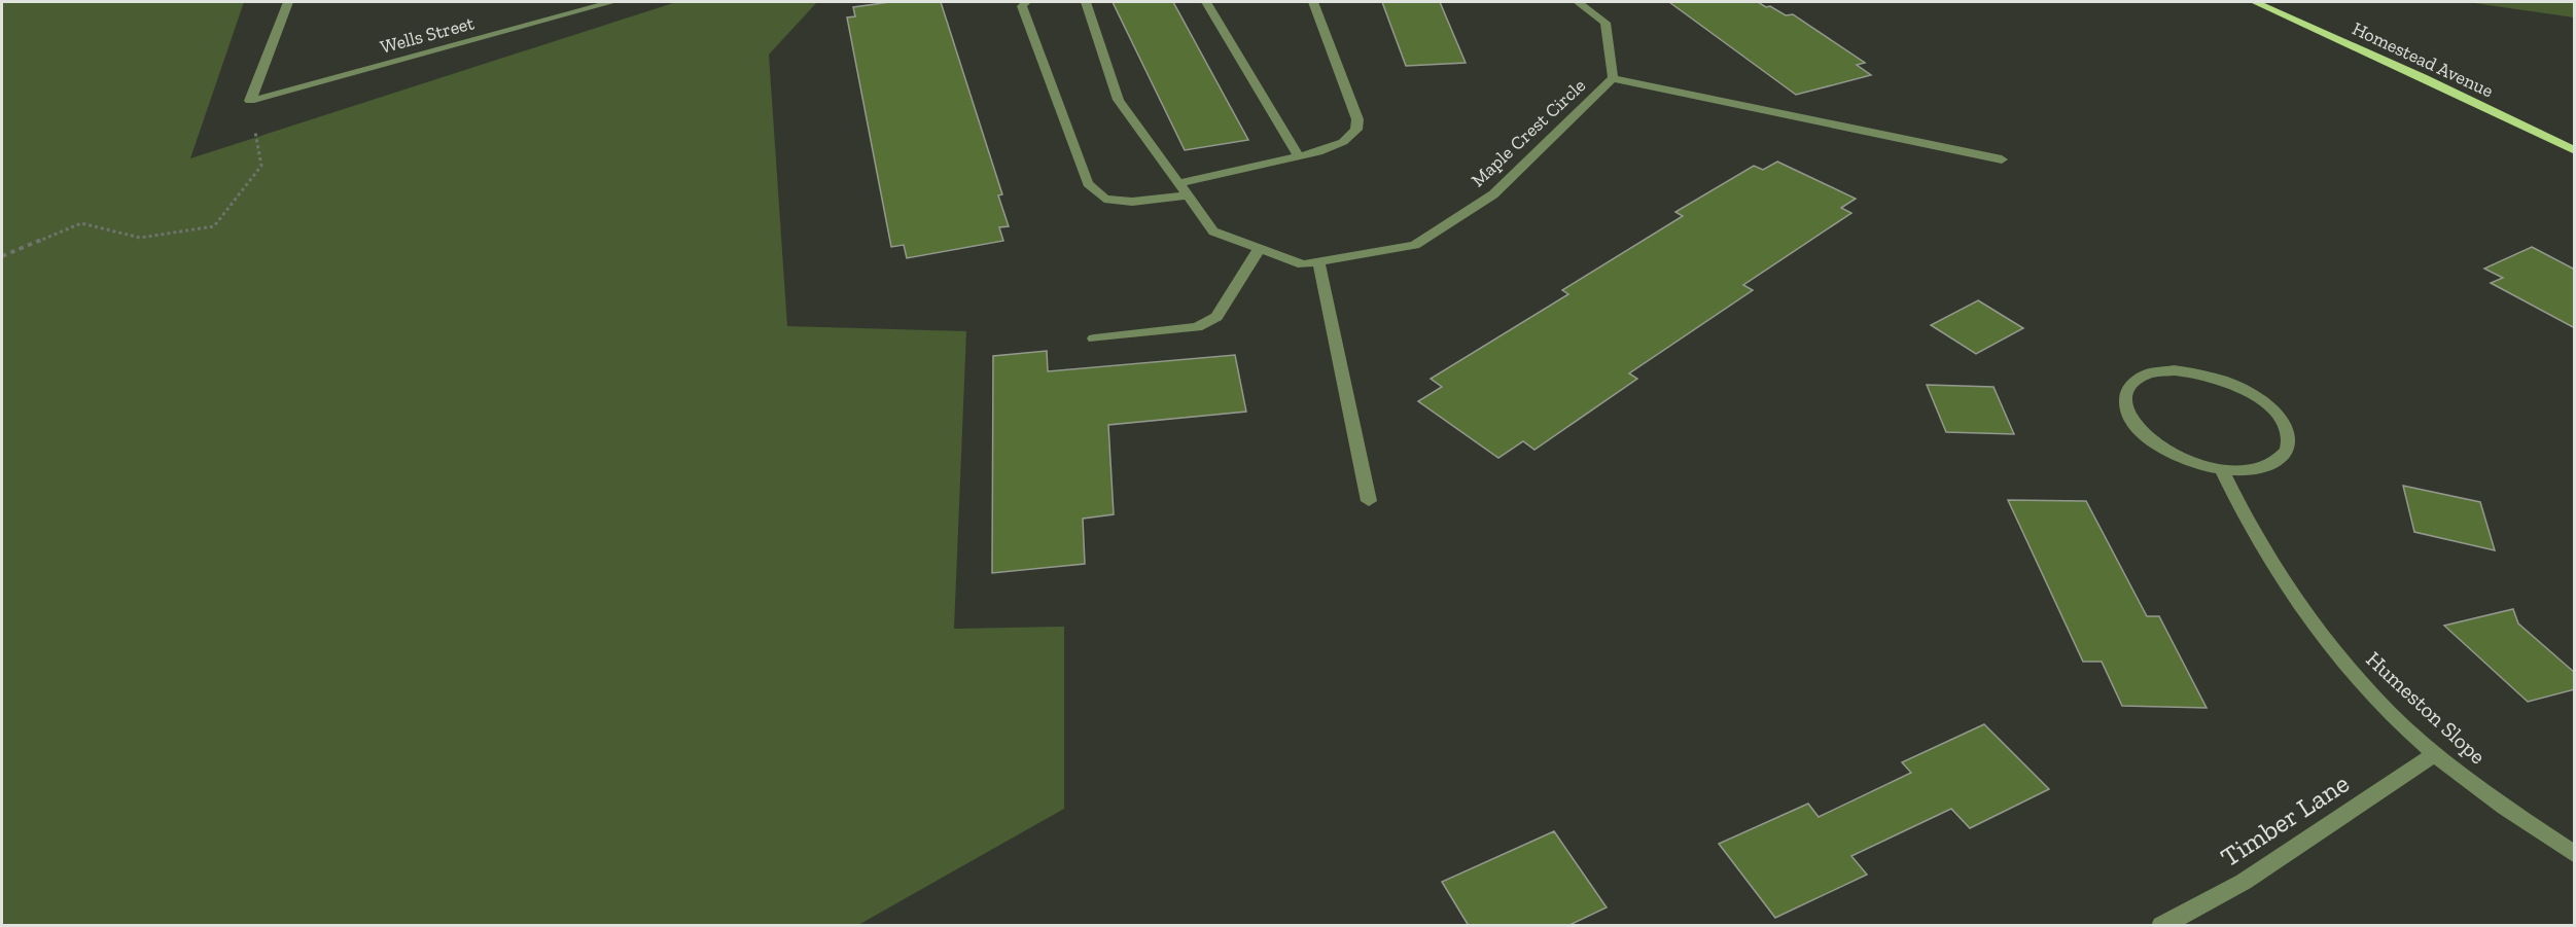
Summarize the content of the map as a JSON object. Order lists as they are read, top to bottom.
{
  "streets": {
    "main road": ["Homestead Avenue"],
    "street": [
      "Wells Street",
      "Maple Crest Circle",
      "Humeston Slope",
      "Timber Lane"
    ]
  },
  "crossings": [
    ["Humeston Slope", "Timber Lane"]
  ]
}
